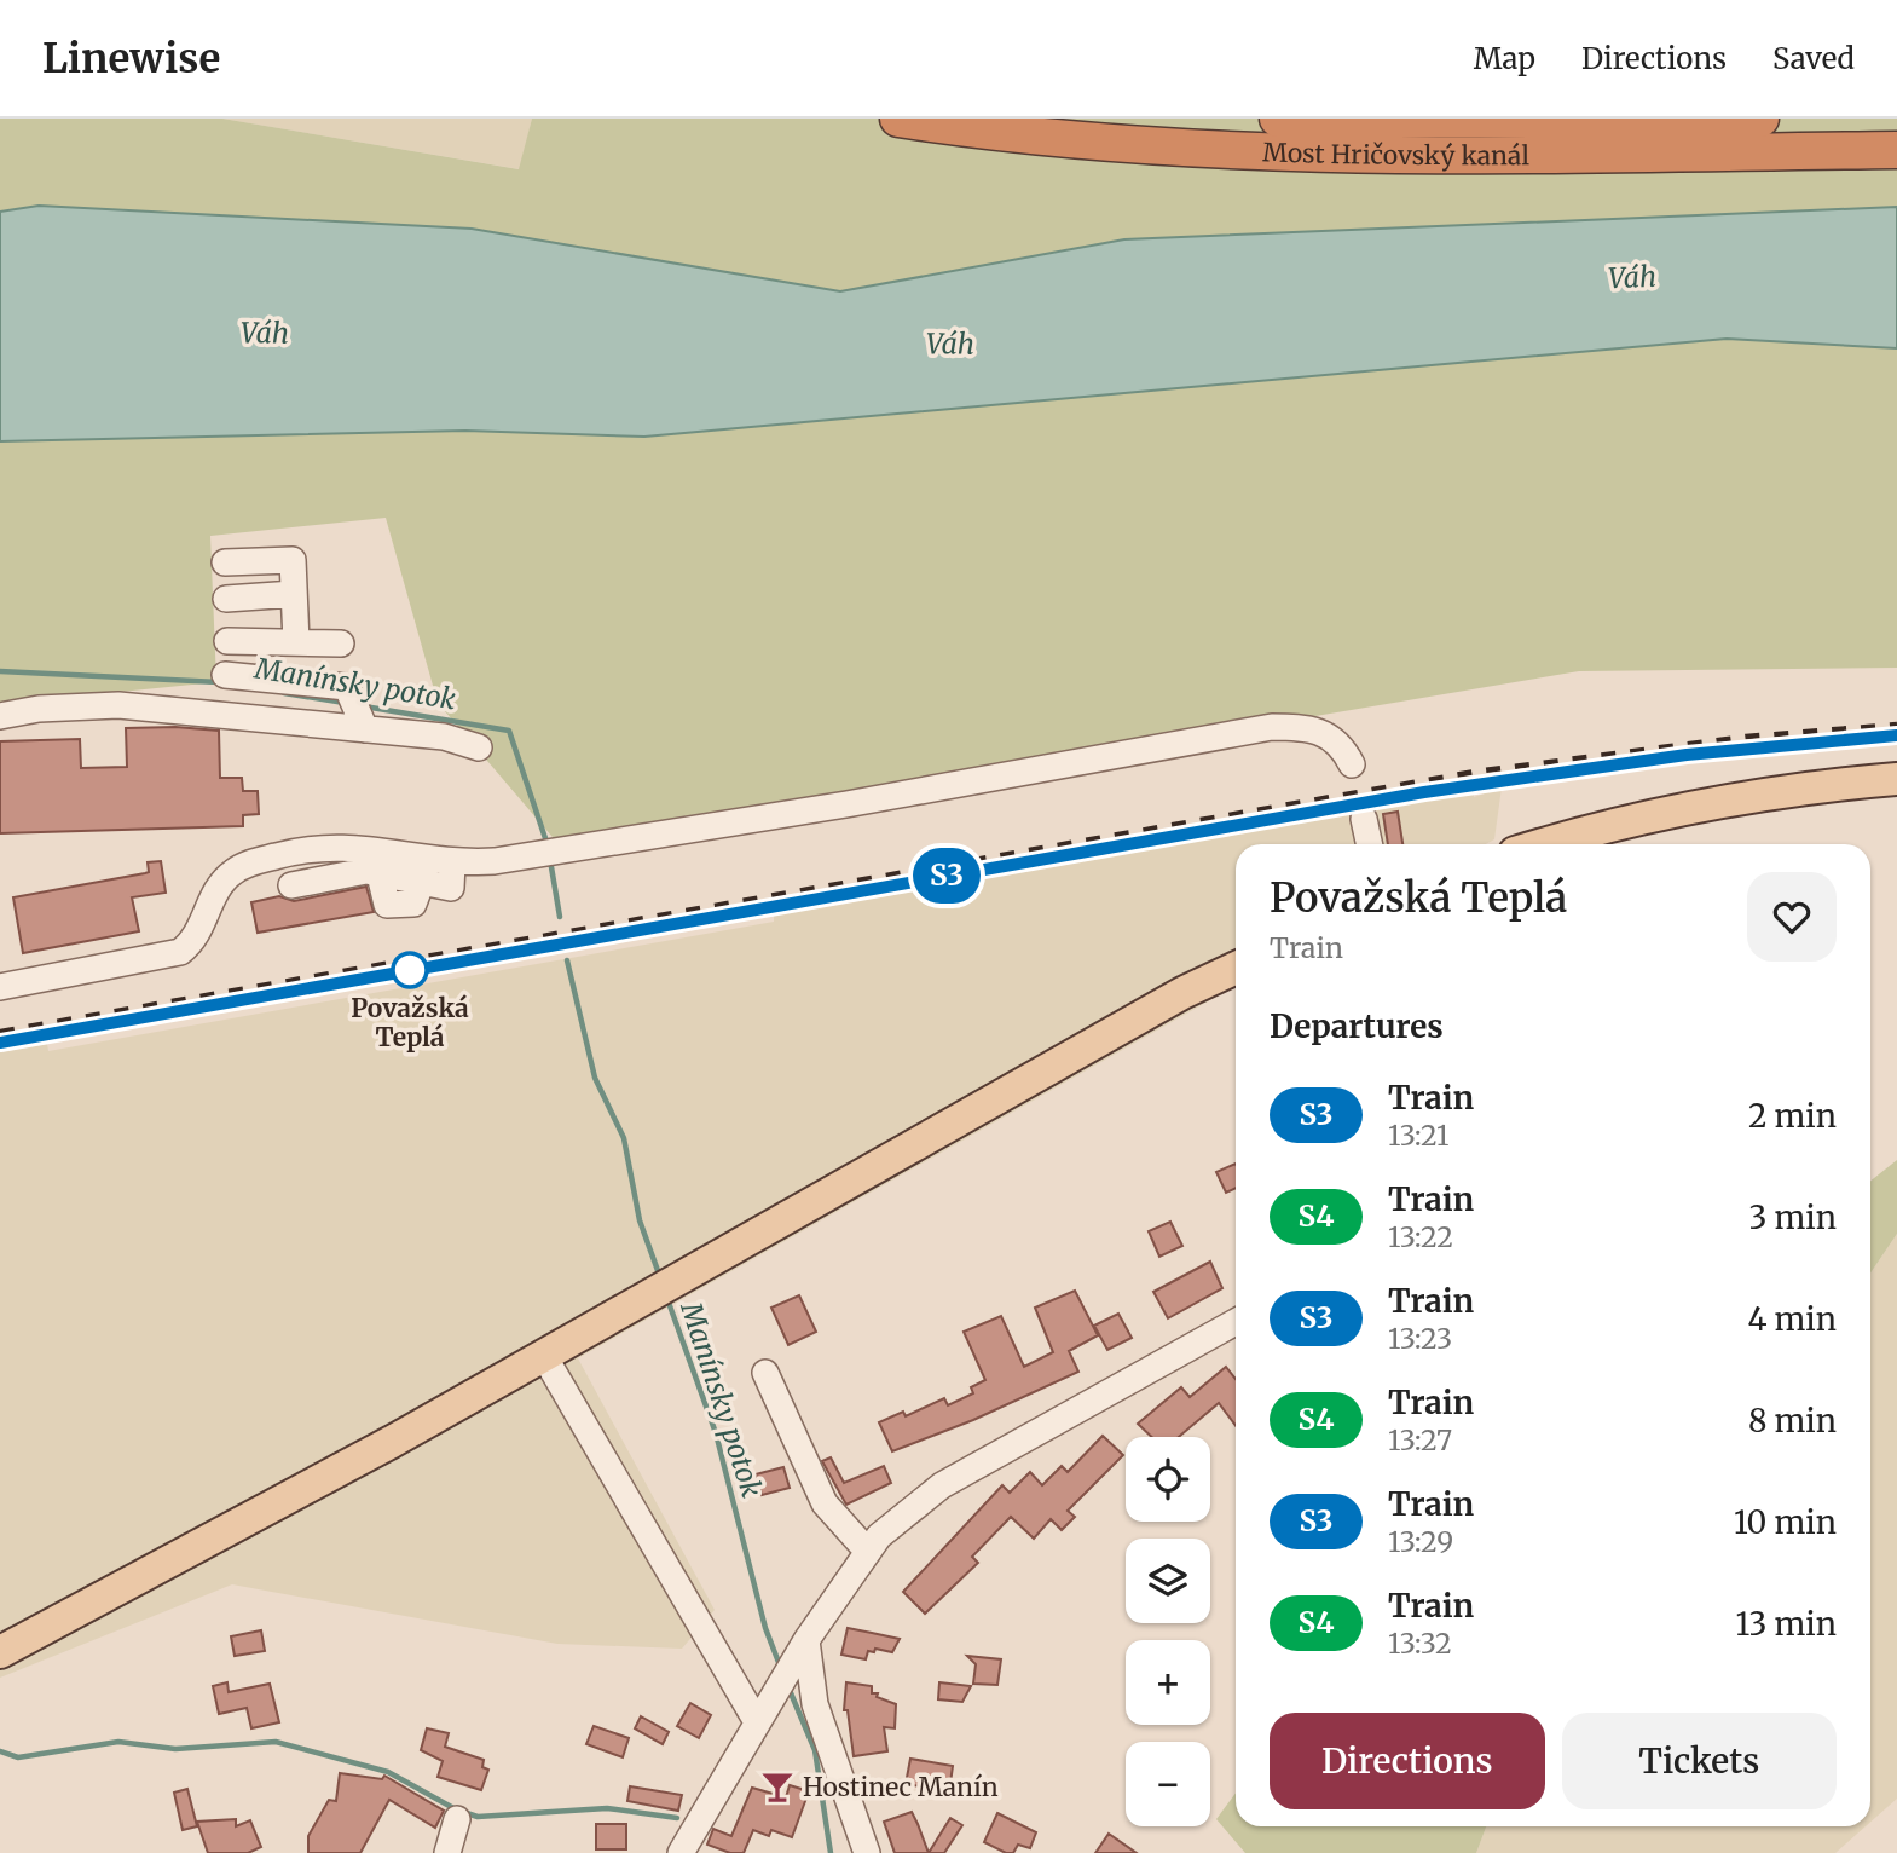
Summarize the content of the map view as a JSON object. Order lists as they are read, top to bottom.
{
  "streets": {
    "highway": ["Most Hričovský kanál"]
  },
  "water": ["Váh", "Manínsky potok"],
  "places": {
    "other": ["Považská Teplá"],
    "bar": ["Hostinec Manín"]
  },
  "page": {
    "header": "Linewise",
    "nav": ["Map", "Directions", "Saved"],
    "on_map": "S3",
    "heading": [
      ["Považská Teplá", "Train"],
      "Departures"
    ],
    "list": [
      {
        "mark": "S3",
        "name": "Train",
        "note": "13:21",
        "value": "2 min"
      },
      {
        "mark": "S4",
        "name": "Train",
        "note": "13:22",
        "value": "3 min"
      },
      {
        "mark": "S3",
        "name": "Train",
        "note": "13:23",
        "value": "4 min"
      },
      {
        "mark": "S4",
        "name": "Train",
        "note": "13:27",
        "value": "8 min"
      },
      {
        "mark": "S3",
        "name": "Train",
        "note": "13:29",
        "value": "10 min"
      },
      {
        "mark": "S4",
        "name": "Train",
        "note": "13:32",
        "value": "13 min"
      }
    ],
    "map_buttons": ["+", "−"],
    "buttons": ["Directions", "Tickets"]
  }
}
